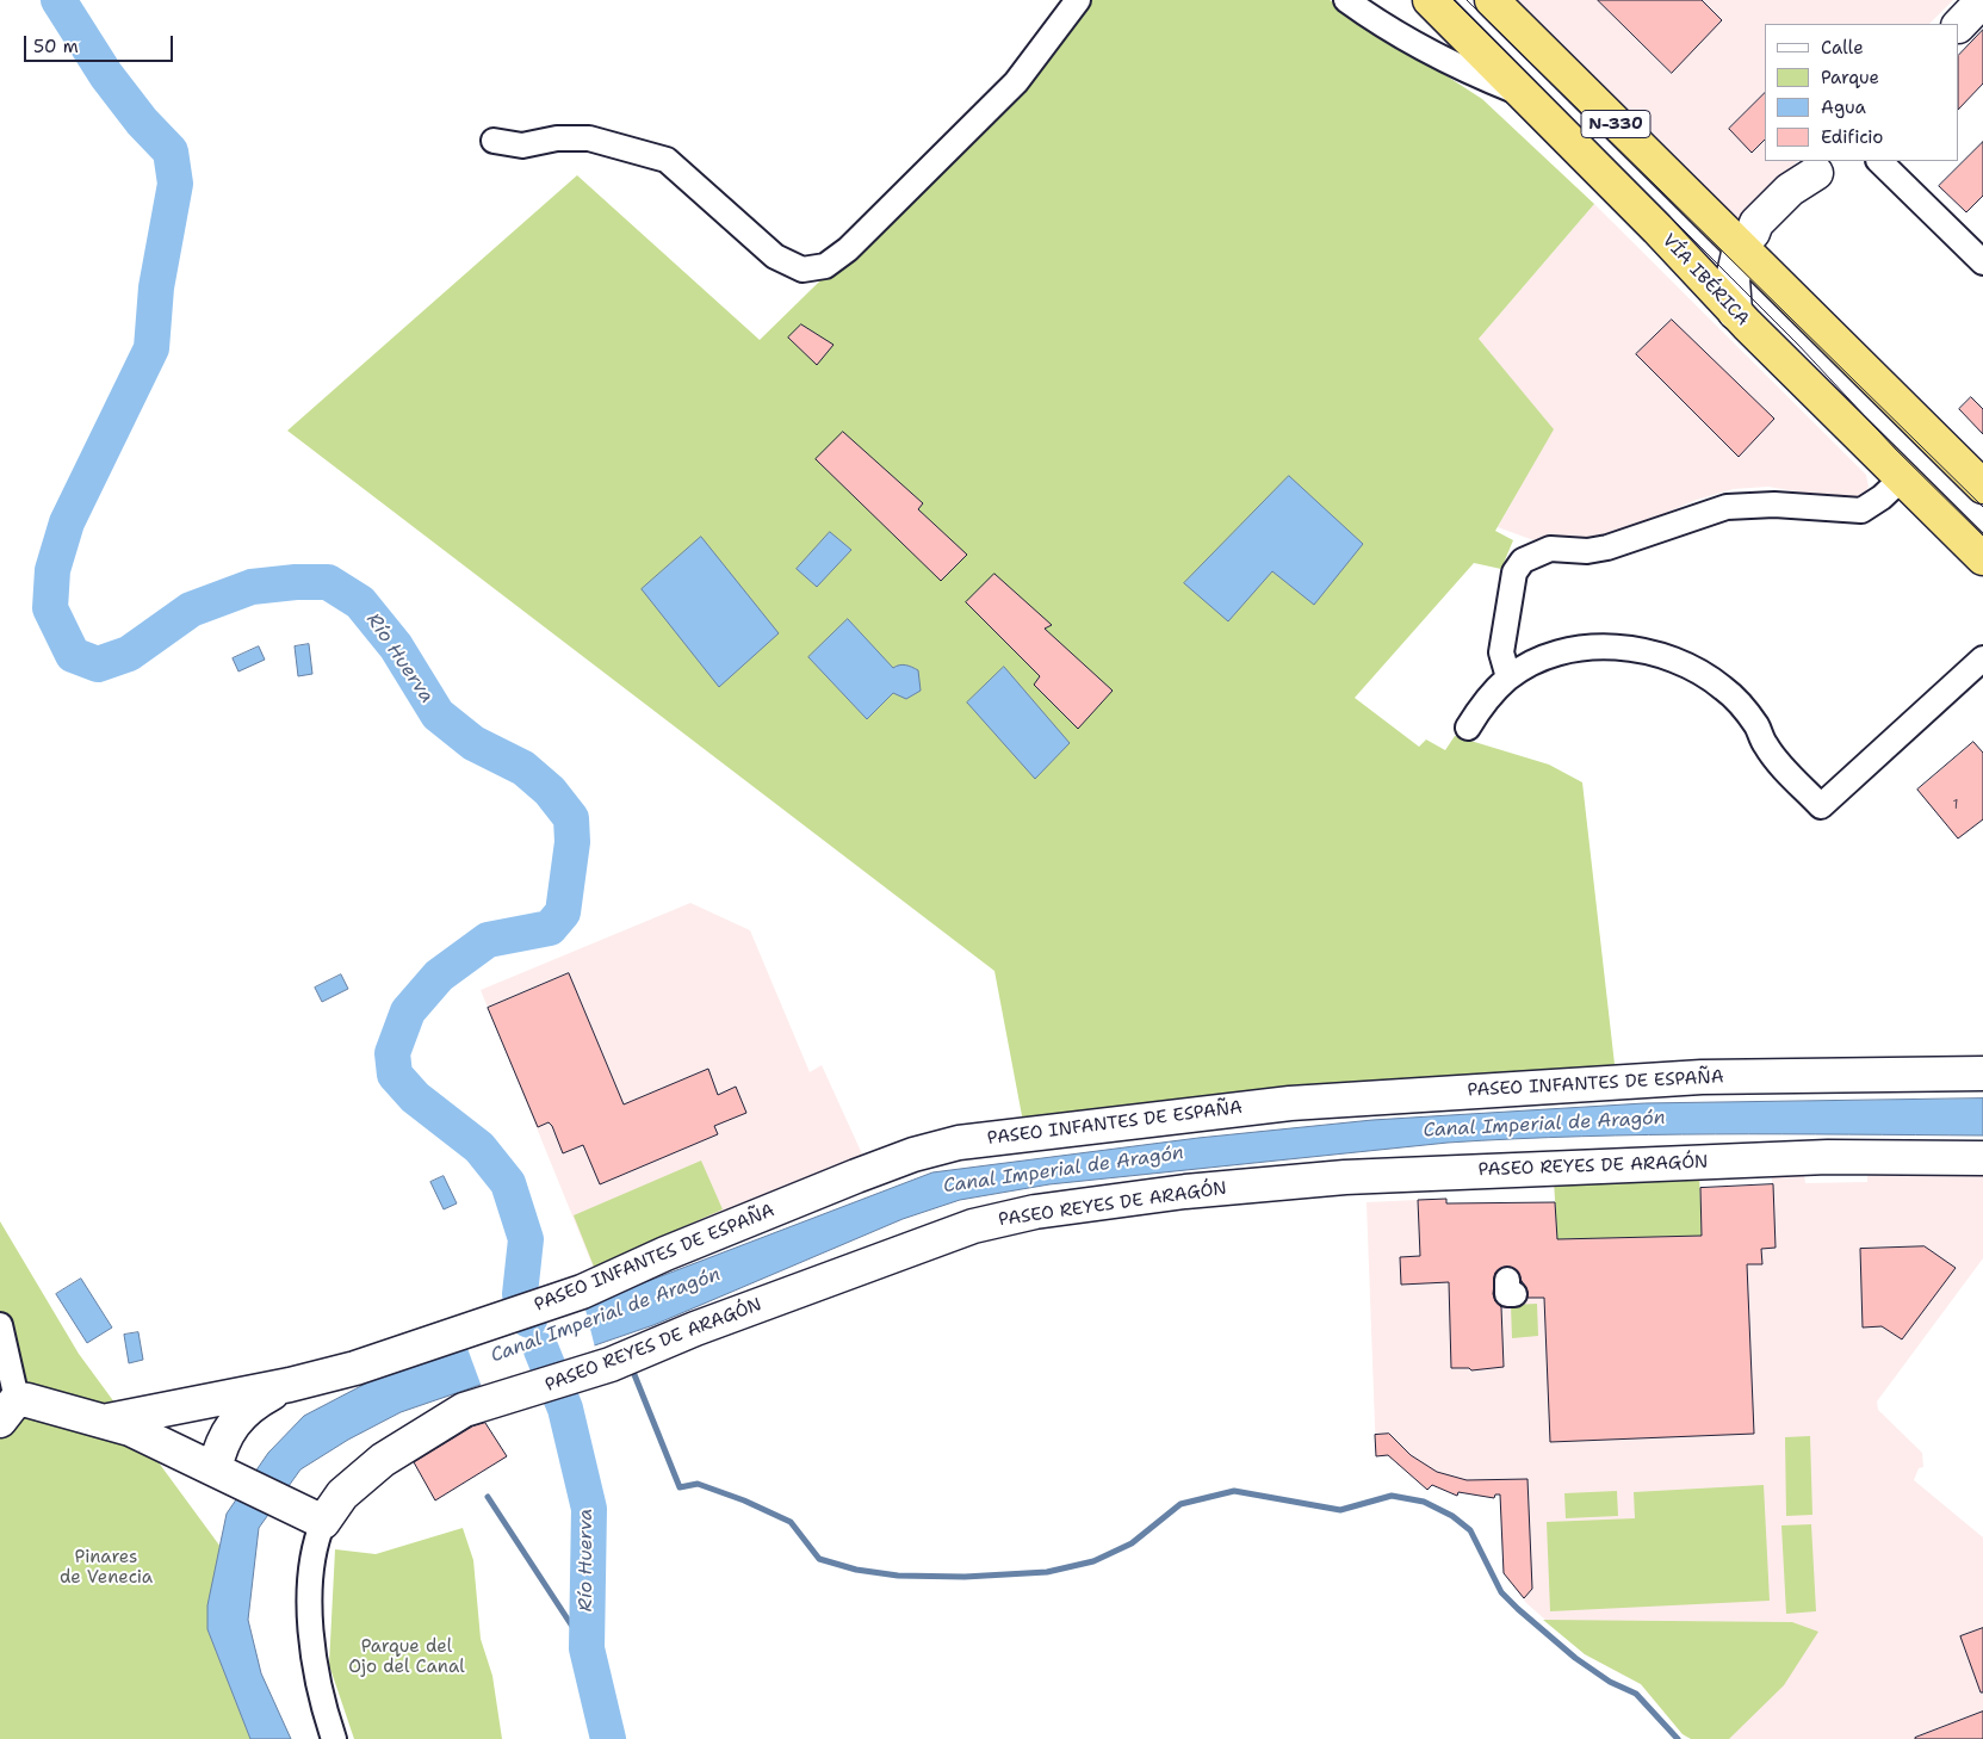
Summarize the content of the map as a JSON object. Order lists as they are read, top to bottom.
{
  "streets": {
    "highway": ["N-330", "VÍA IBÉRICA"],
    "street": ["PASEO INFANTES DE ESPAÑA", "PASEO REYES DE ARAGÓN"]
  },
  "crossings": [
    ["PASEO INFANTES DE ESPAÑA", "PASEO REYES DE ARAGÓN"]
  ],
  "water": ["Río Huerva", "Canal Imperial de Aragón"],
  "parks": ["Pinares de Venecia", "Parque del Ojo del Canal"],
  "house_numbers": ["1"],
  "legend": [
    "Calle",
    "Parque",
    "Agua",
    "Edificio"
  ],
  "scale_bar": "50 m"
}
